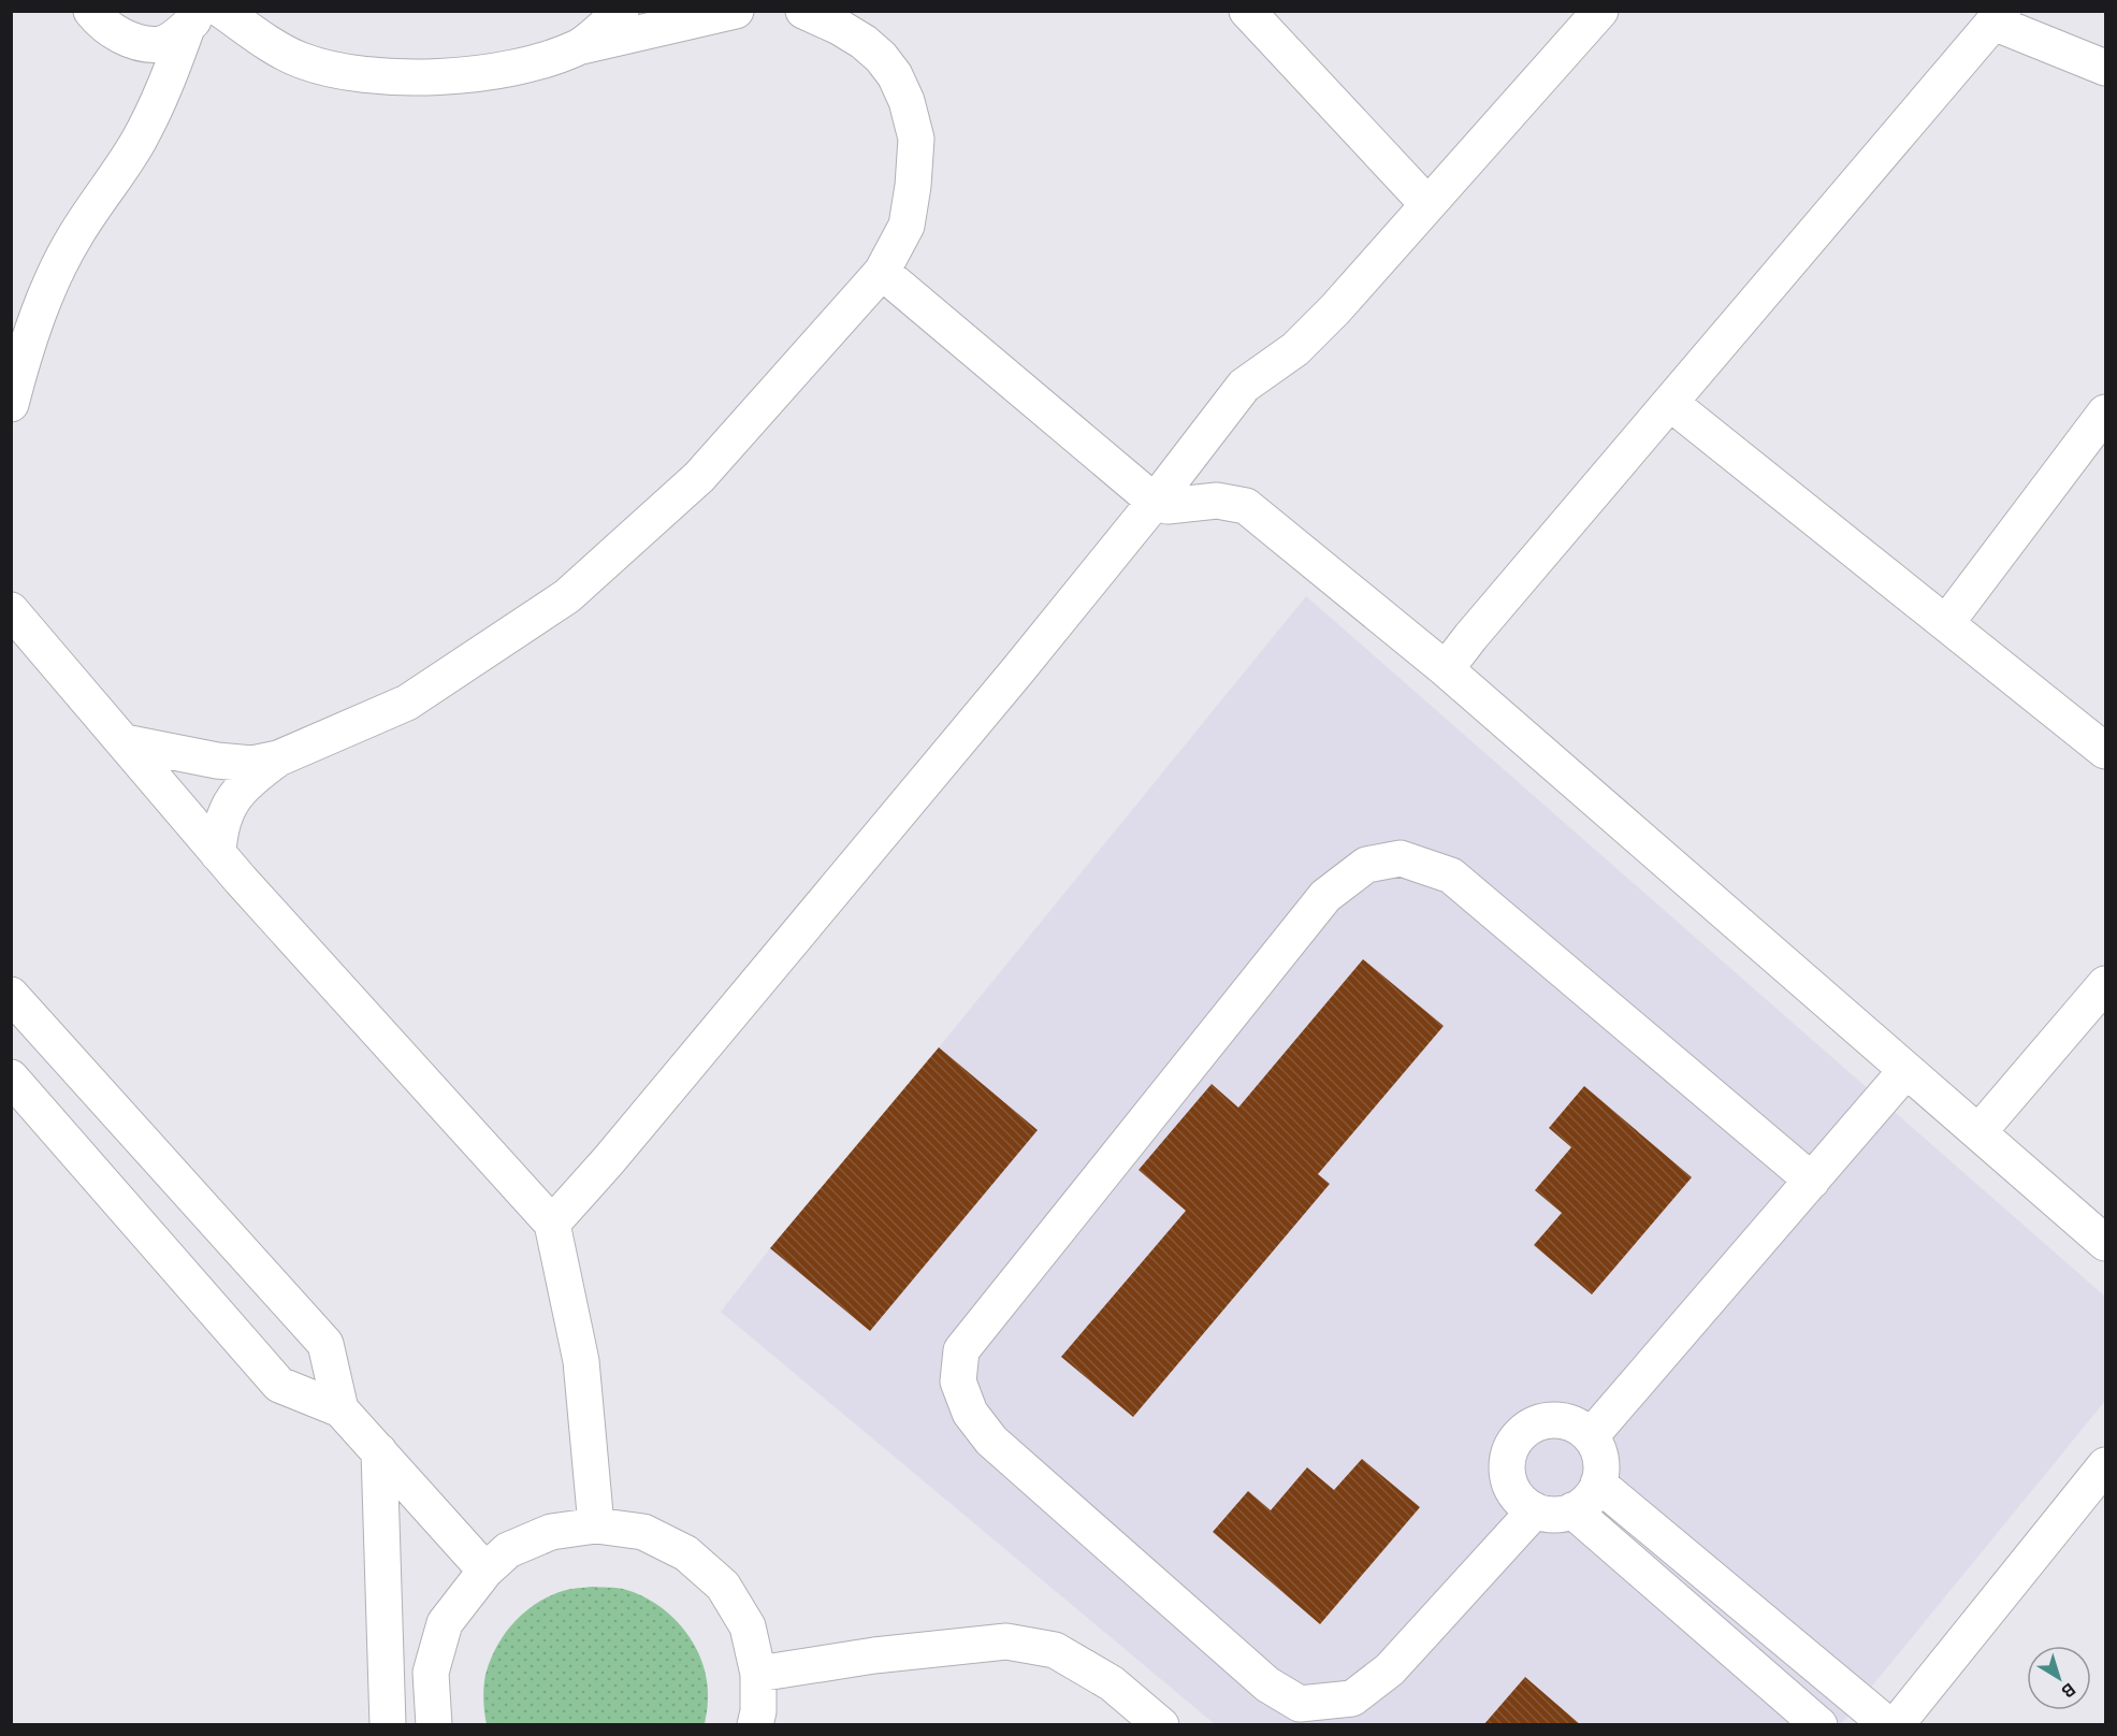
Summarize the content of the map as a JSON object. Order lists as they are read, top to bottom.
{
  "north": "bottom right"
}
